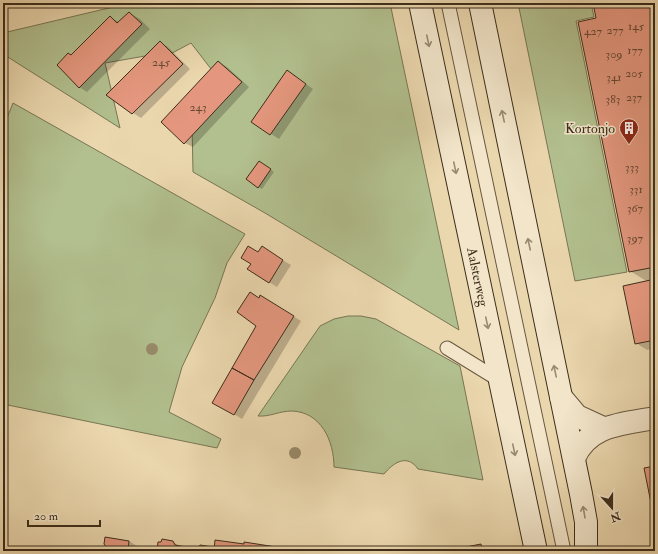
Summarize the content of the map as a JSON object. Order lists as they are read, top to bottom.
{
  "streets": {
    "main road": ["Aalsterweg"]
  },
  "places": {
    "building": ["Kortonjo"]
  },
  "house_numbers": [
    "145",
    "277",
    "427",
    "177",
    "309",
    "245",
    "205",
    "341",
    "237",
    "383",
    "243",
    "333",
    "331",
    "367",
    "397"
  ],
  "scale_bar": "20 m",
  "north": "bottom"
}
